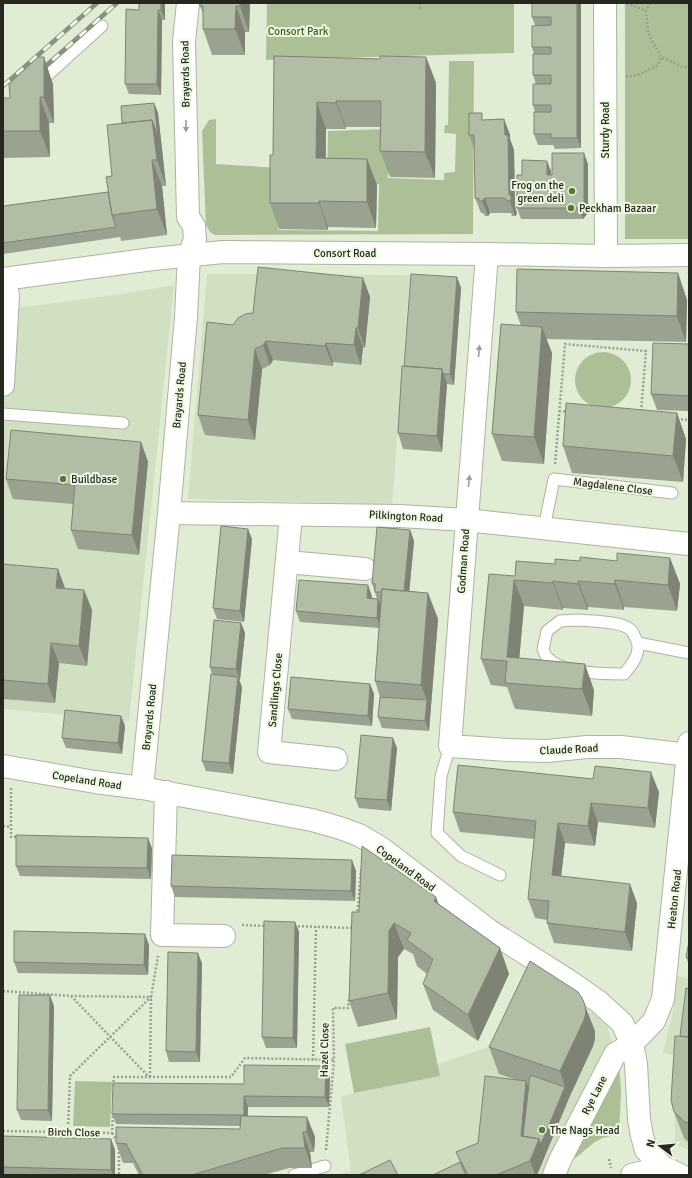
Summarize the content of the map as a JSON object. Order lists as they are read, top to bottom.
{
  "streets": {
    "street": [
      "Brayards Road",
      "Sturdy Road",
      "Consort Road",
      "Pilkington Road",
      "Godman Road",
      "Sandlings Close",
      "Claude Road",
      "Copeland Road",
      "Heaton Road",
      "Rye Lane"
    ],
    "lane": ["Magdalene Close"],
    "path": ["Hazel Close", "Birch Close"]
  },
  "crossings": [
    ["Brayards Road", "Consort Road"],
    ["Brayards Road", "Pilkington Road"],
    ["Brayards Road", "Copeland Road"],
    ["Sturdy Road", "Consort Road"],
    ["Consort Road", "Godman Road"],
    ["Pilkington Road", "Godman Road"],
    ["Pilkington Road", "Sandlings Close"],
    ["Godman Road", "Claude Road"],
    ["Claude Road", "Heaton Road"],
    ["Copeland Road", "Heaton Road"],
    ["Copeland Road", "Rye Lane"],
    ["Heaton Road", "Rye Lane"]
  ],
  "one_way": ["Godman Road"],
  "parks": ["Consort Park"],
  "places": [
    "Frog on the green deli",
    "Peckham Bazaar",
    "Buildbase",
    "The Nags Head"
  ],
  "north": "left"
}
